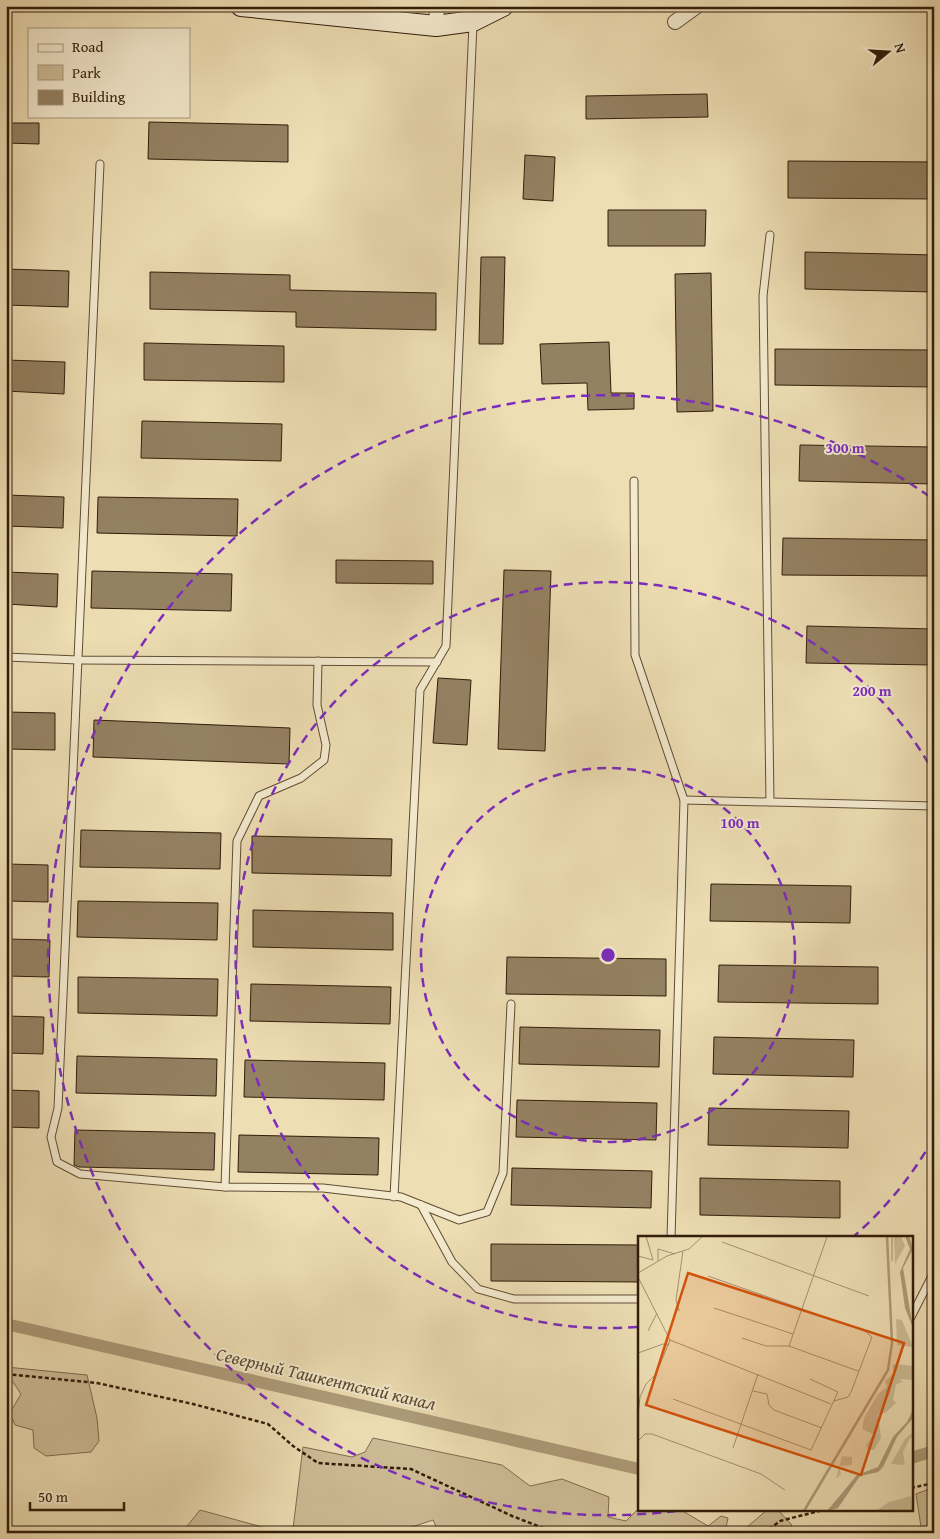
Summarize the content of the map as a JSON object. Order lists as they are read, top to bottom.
{
  "water": ["Северный Ташкентский канал"],
  "legend": ["Road", "Park", "Building"],
  "scale_bar": "50 m",
  "north": "right",
  "rings": ["300 m", "200 m", "100 m"]
}
